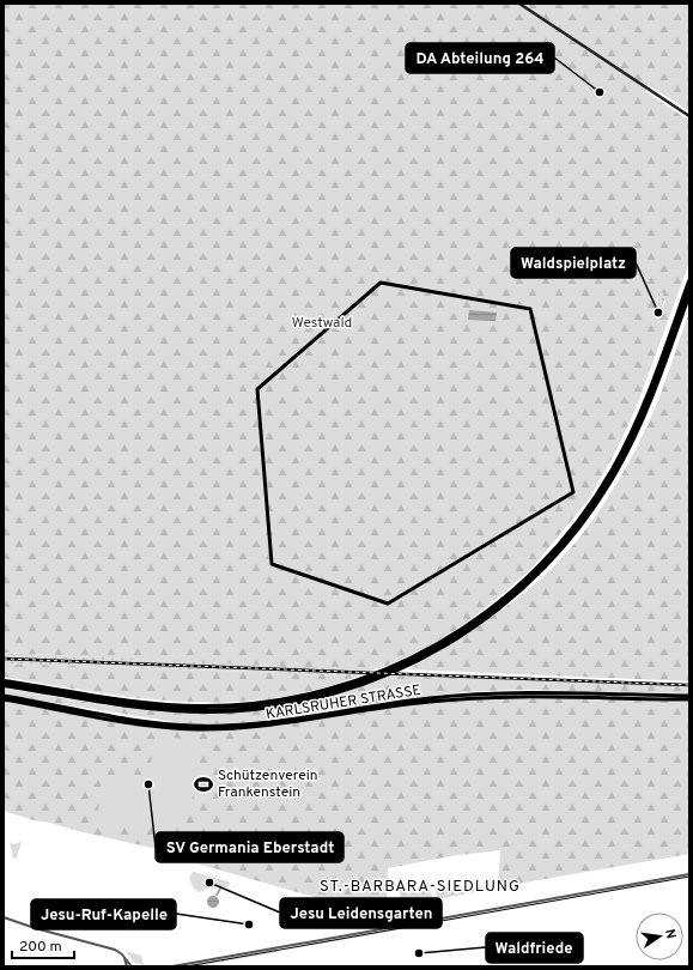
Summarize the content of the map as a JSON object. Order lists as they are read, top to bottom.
{
  "streets": {
    "main road": ["KARLSRUHER STRASSE"]
  },
  "districts": ["ST.-BARBARA-SIEDLUNG"],
  "parks": ["Westwald"],
  "places": {
    "other": [
      "DA Abteilung 264",
      "Waldspielplatz",
      "SV Germania Eberstadt",
      "Jesu Leidensgarten",
      "Jesu-Ruf-Kapelle",
      "Waldfriede"
    ],
    "sports": ["Schützenverein Frankenstein"]
  },
  "scale_bar": "200 m",
  "north": "right"
}
